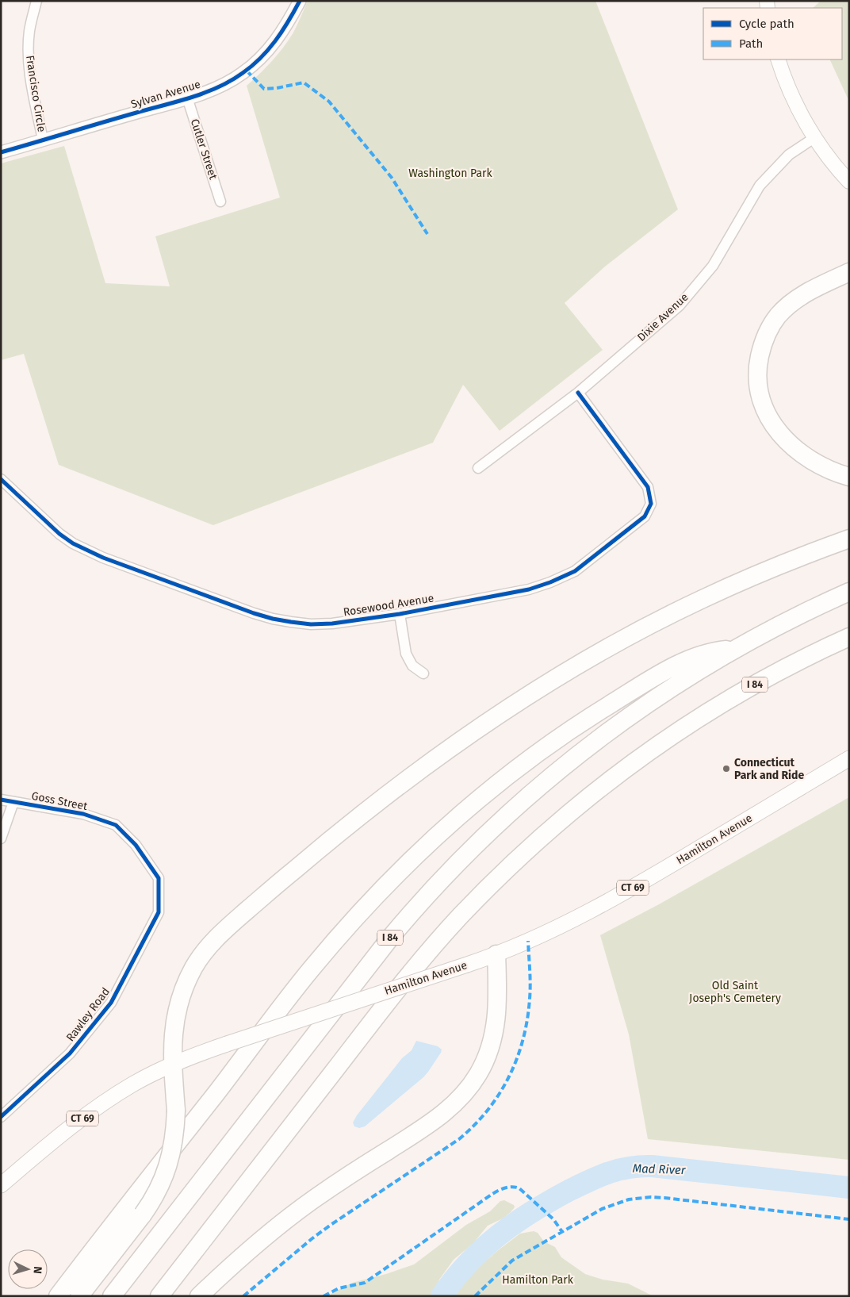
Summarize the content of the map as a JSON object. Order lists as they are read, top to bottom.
{
  "streets": {
    "highway": ["I 84"],
    "main road": ["Hamilton Avenue", "CT 69"],
    "street": [
      "Francisco Circle",
      "Sylvan Avenue",
      "Cutler Street",
      "Dixie Avenue",
      "Rosewood Avenue",
      "Goss Street",
      "Rawley Road"
    ]
  },
  "crossings": [
    ["Francisco Circle", "Sylvan Avenue"],
    ["Sylvan Avenue", "Cutler Street"],
    ["Dixie Avenue", "Rosewood Avenue"],
    ["Goss Street", "Rawley Road"]
  ],
  "water": ["Mad River"],
  "parks": ["Washington Park", "Old Saint Joseph's Cemetery", "Hamilton Park"],
  "places": ["Connecticut Park and Ride"],
  "legend": ["Cycle path", "Path"],
  "north": "right"
}
